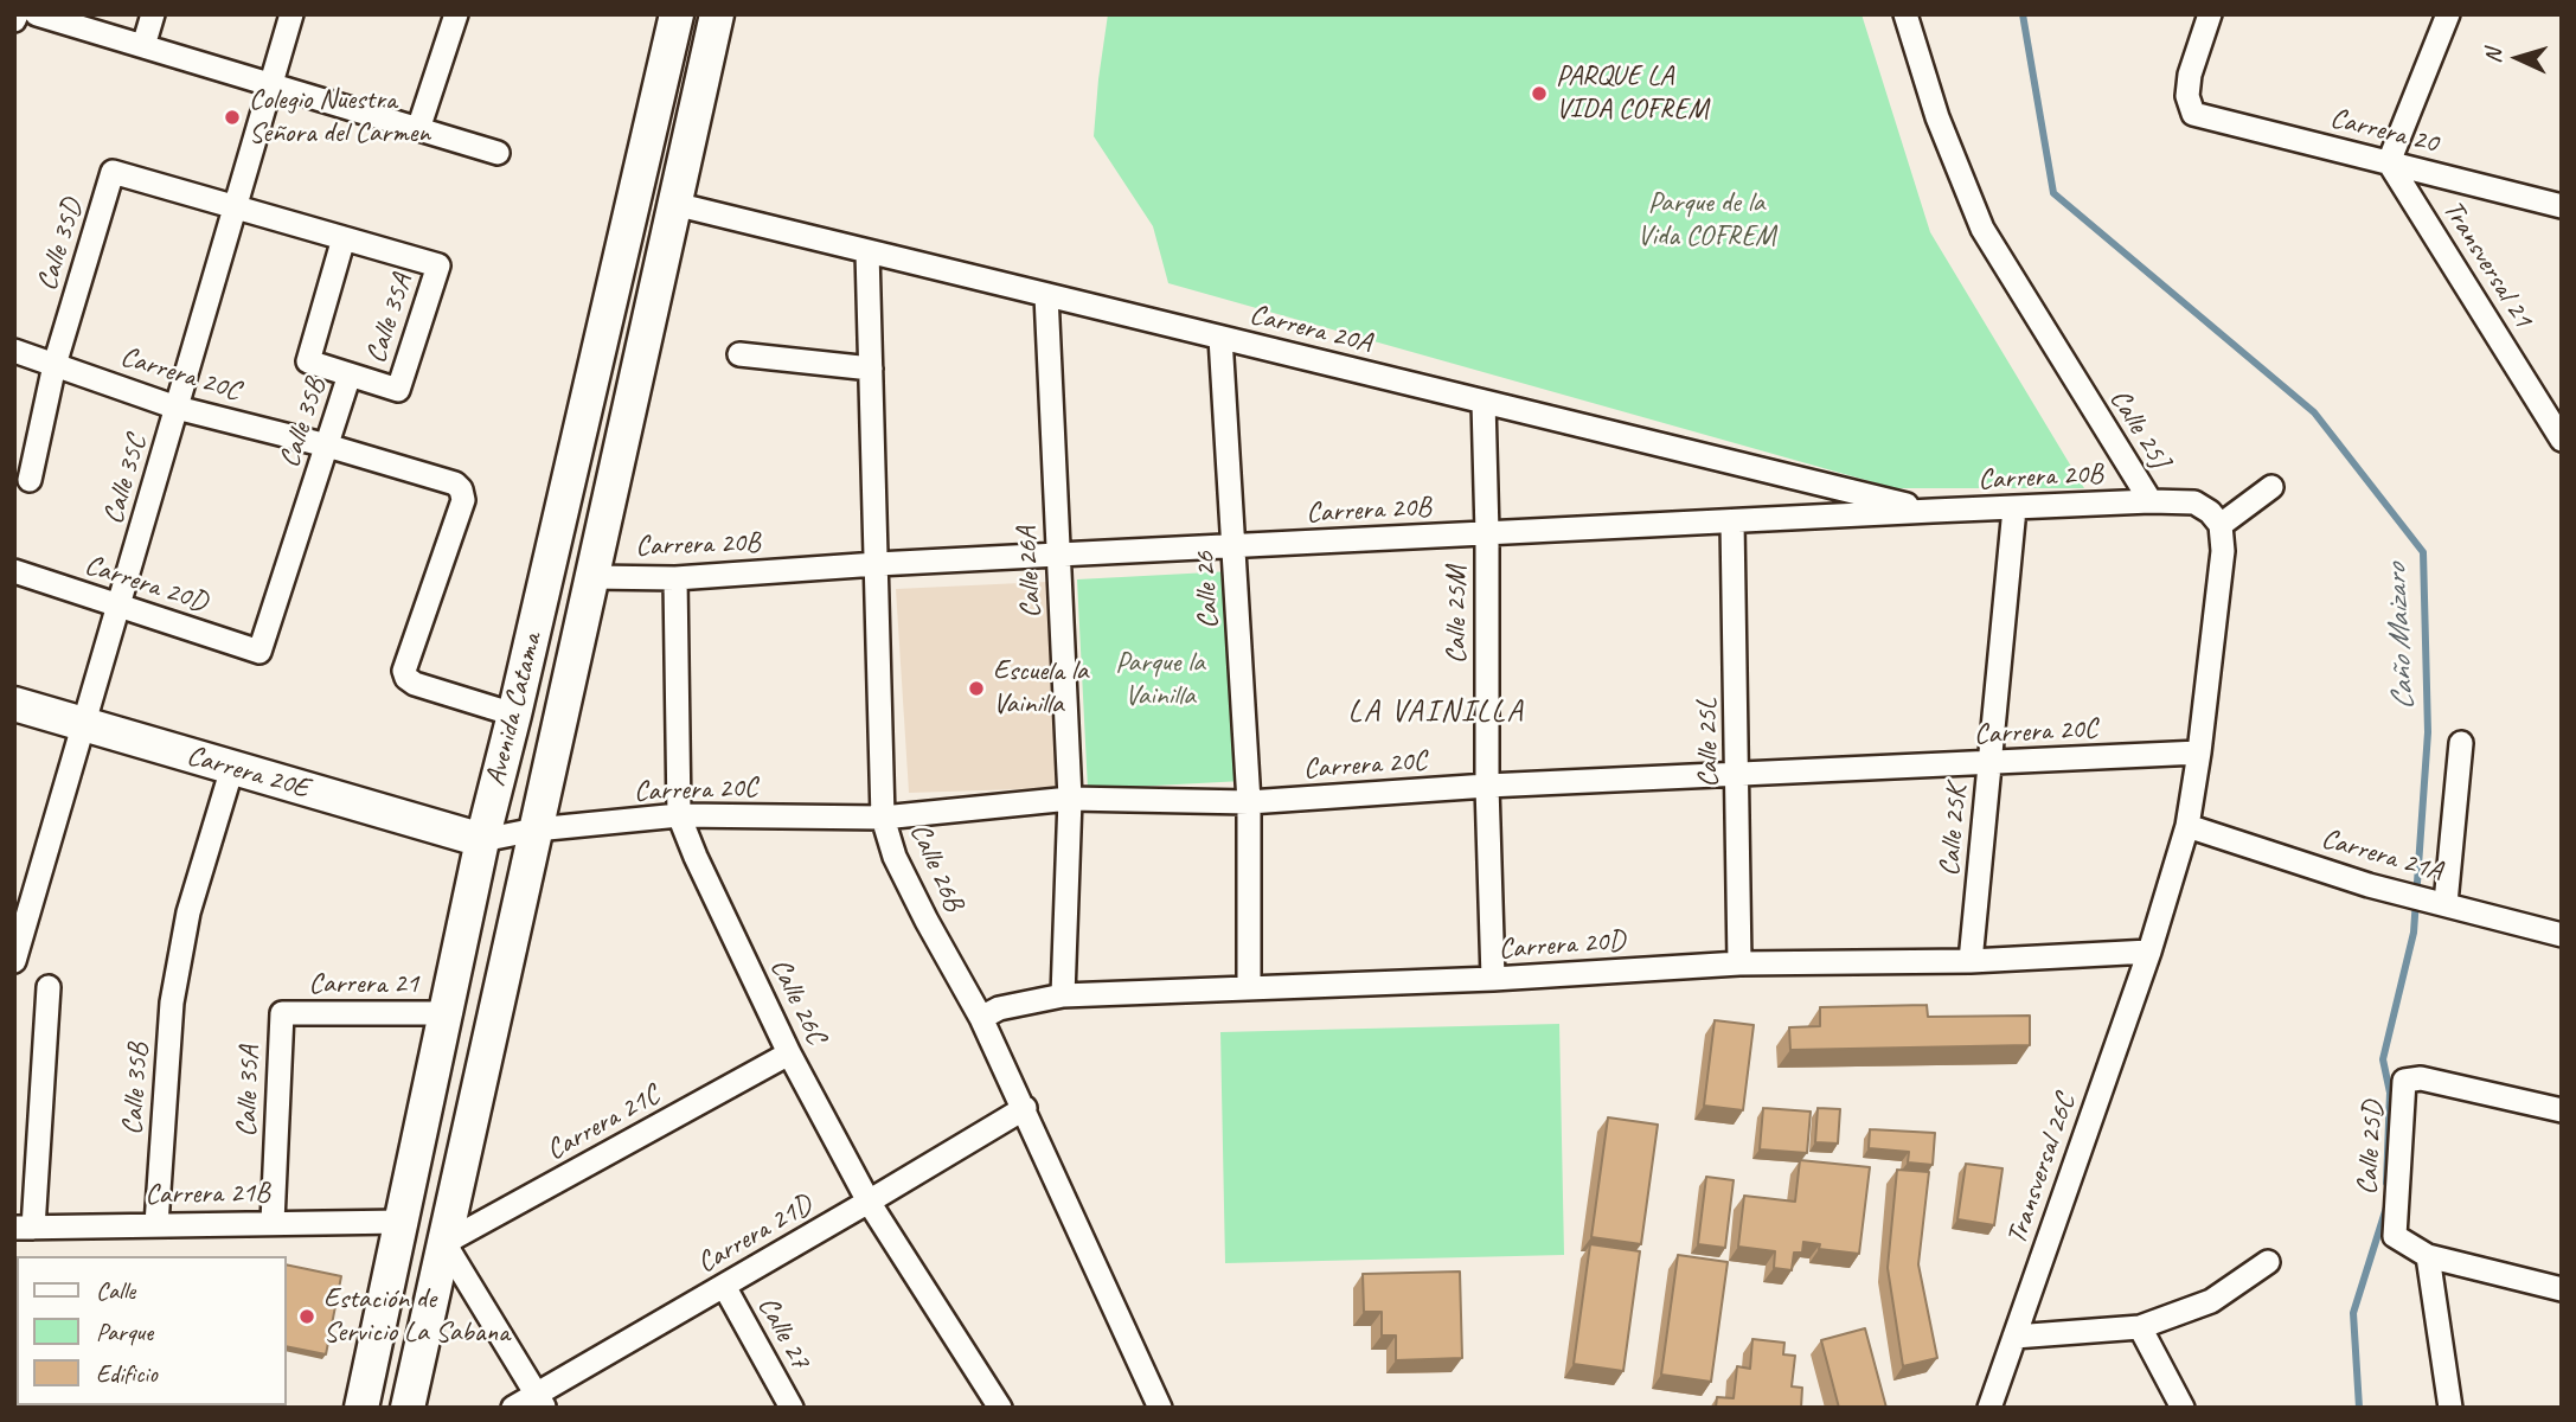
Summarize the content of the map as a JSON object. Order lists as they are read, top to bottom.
{
  "streets": {
    "main road": ["Avenida Catama", "Carrera 20E"],
    "street": [
      "Carrera 20",
      "Calle 35D",
      "Transversal 21",
      "Calle 35A",
      "Carrera 20A",
      "Carrera 20C",
      "Calle 35B",
      "Calle 25J",
      "Carrera 20B",
      "Calle 35C",
      "Calle 26A",
      "Carrera 20D",
      "Calle 26",
      "Calle 25M",
      "Calle 25L",
      "Calle 25K",
      "Carrera 21A",
      "Calle 26B",
      "Carrera 21",
      "Calle 26C",
      "Carrera 21C",
      "Calle 25D",
      "Transversal 26C",
      "Carrera 21B",
      "Carrera 21D",
      "Calle 27"
    ]
  },
  "crossings": [
    ["Carrera 20", "Transversal 21"],
    ["Calle 35D", "Carrera 20C"],
    ["Calle 35D", "Calle 35C"],
    ["Calle 35A", "Calle 35B"],
    ["Calle 35A", "Carrera 21"],
    ["Calle 35A", "Carrera 21B"],
    ["Carrera 20A", "Carrera 20B"],
    ["Carrera 20A", "Calle 26A"],
    ["Carrera 20A", "Calle 26"],
    ["Carrera 20A", "Calle 25M"],
    ["Carrera 20A", "Avenida Catama"],
    ["Carrera 20A", "Calle 26B"],
    ["Carrera 20C", "Calle 35B"],
    ["Carrera 20C", "Calle 35C"],
    ["Carrera 20C", "Calle 26A"],
    ["Carrera 20C", "Calle 26"],
    ["Carrera 20C", "Calle 25M"],
    ["Carrera 20C", "Avenida Catama"],
    ["Carrera 20C", "Calle 25L"],
    ["Carrera 20C", "Carrera 20E"],
    ["Carrera 20C", "Calle 25K"],
    ["Carrera 20C", "Calle 26B"],
    ["Carrera 20C", "Calle 26C"],
    ["Calle 35B", "Carrera 20D"],
    ["Calle 35B", "Carrera 20E"],
    ["Calle 35B", "Carrera 21B"],
    ["Calle 25J", "Carrera 20B"],
    ["Carrera 20B", "Calle 26A"],
    ["Carrera 20B", "Calle 26"],
    ["Carrera 20B", "Calle 25M"],
    ["Carrera 20B", "Avenida Catama"],
    ["Carrera 20B", "Calle 25L"],
    ["Carrera 20B", "Calle 25K"],
    ["Carrera 20B", "Calle 26B"],
    ["Carrera 20B", "Calle 26C"],
    ["Calle 35C", "Carrera 20D"],
    ["Calle 35C", "Carrera 20E"],
    ["Calle 26A", "Carrera 20D"],
    ["Carrera 20D", "Calle 26"],
    ["Carrera 20D", "Calle 25M"],
    ["Carrera 20D", "Calle 25L"],
    ["Carrera 20D", "Calle 25K"],
    ["Carrera 20D", "Calle 26B"],
    ["Carrera 20D", "Transversal 26C"],
    ["Avenida Catama", "Carrera 20E"],
    ["Avenida Catama", "Carrera 21"],
    ["Avenida Catama", "Carrera 21C"],
    ["Avenida Catama", "Carrera 21B"],
    ["Calle 26B", "Carrera 21D"],
    ["Calle 26C", "Carrera 21C"],
    ["Calle 26C", "Carrera 21D"],
    ["Carrera 21D", "Calle 27"]
  ],
  "districts": ["LA VAINILLA"],
  "water": ["Caño Maizaro"],
  "parks": ["Parque de la Vida COFREM", "Parque la Vainilla"],
  "places": [
    "PARQUE LA VIDA COFREM",
    "Colegio Nuestra Señora del Carmen",
    "Escuela la Vainilla",
    "Estación de Servicio La Sabana"
  ],
  "legend": ["Calle", "Parque", "Edificio"],
  "north": "left"
}
